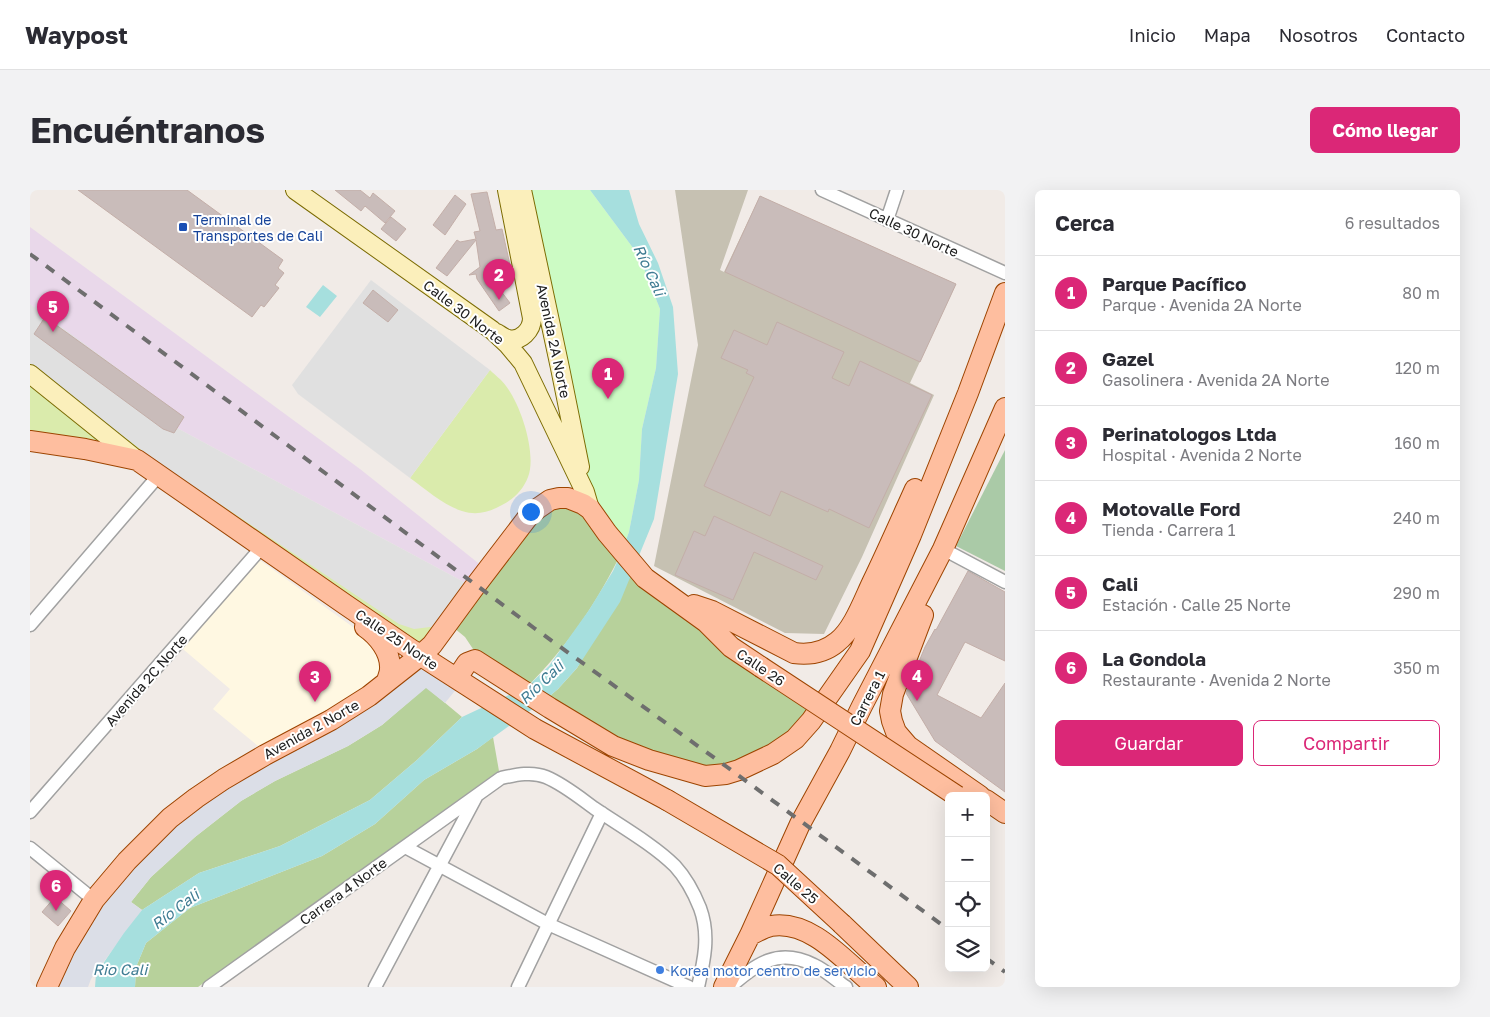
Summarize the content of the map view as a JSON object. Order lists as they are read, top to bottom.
{
  "streets": {
    "main road": [
      "Calle 30 Norte",
      "Avenida 2A Norte",
      "Calle 25 Norte",
      "Calle 26",
      "Carrera 1",
      "Avenida 2 Norte",
      "Calle 25"
    ],
    "street": ["Avenida 2C Norte", "Carrera 4 Norte"]
  },
  "crossings": [
    ["Calle 30 Norte", "Avenida 2A Norte"],
    ["Calle 30 Norte", "Calle 26"],
    ["Calle 30 Norte", "Avenida 2 Norte"],
    ["Avenida 2A Norte", "Calle 26"],
    ["Avenida 2A Norte", "Avenida 2 Norte"],
    ["Calle 25 Norte", "Avenida 2C Norte"],
    ["Calle 25 Norte", "Carrera 1"],
    ["Calle 25 Norte", "Avenida 2 Norte"],
    ["Calle 25 Norte", "Calle 25"],
    ["Calle 26", "Avenida 2 Norte"]
  ],
  "water": ["Río Cali", "Rio Cali"],
  "places": {
    "transit": ["Terminal de Transportes de Cali"],
    "other": ["Korea motor centro de servicio"]
  },
  "page": {
    "header": "Waypost",
    "nav": [
      "Inicio",
      "Mapa",
      "Nosotros",
      "Contacto"
    ],
    "buttons": [
      "Cómo llegar",
      ["Guardar", "Compartir"]
    ],
    "title": "Encuéntranos",
    "heading": ["Cerca", "6 resultados"],
    "list": [
      {
        "mark": "1",
        "name": "Parque Pacífico",
        "note": "Parque · Avenida 2A Norte",
        "value": "80 m"
      },
      {
        "mark": "2",
        "name": "Gazel",
        "note": "Gasolinera · Avenida 2A Norte",
        "value": "120 m"
      },
      {
        "mark": "3",
        "name": "Perinatologos Ltda",
        "note": "Hospital · Avenida 2 Norte",
        "value": "160 m"
      },
      {
        "mark": "4",
        "name": "Motovalle Ford",
        "note": "Tienda · Carrera 1",
        "value": "240 m"
      },
      {
        "mark": "5",
        "name": "Cali",
        "note": "Estación · Calle 25 Norte",
        "value": "290 m"
      },
      {
        "mark": "6",
        "name": "La Gondola",
        "note": "Restaurante · Avenida 2 Norte",
        "value": "350 m"
      }
    ],
    "pins": [
      "2",
      "5",
      "1",
      "4",
      "3",
      "6"
    ],
    "map_buttons": ["+", "−"]
  }
}
